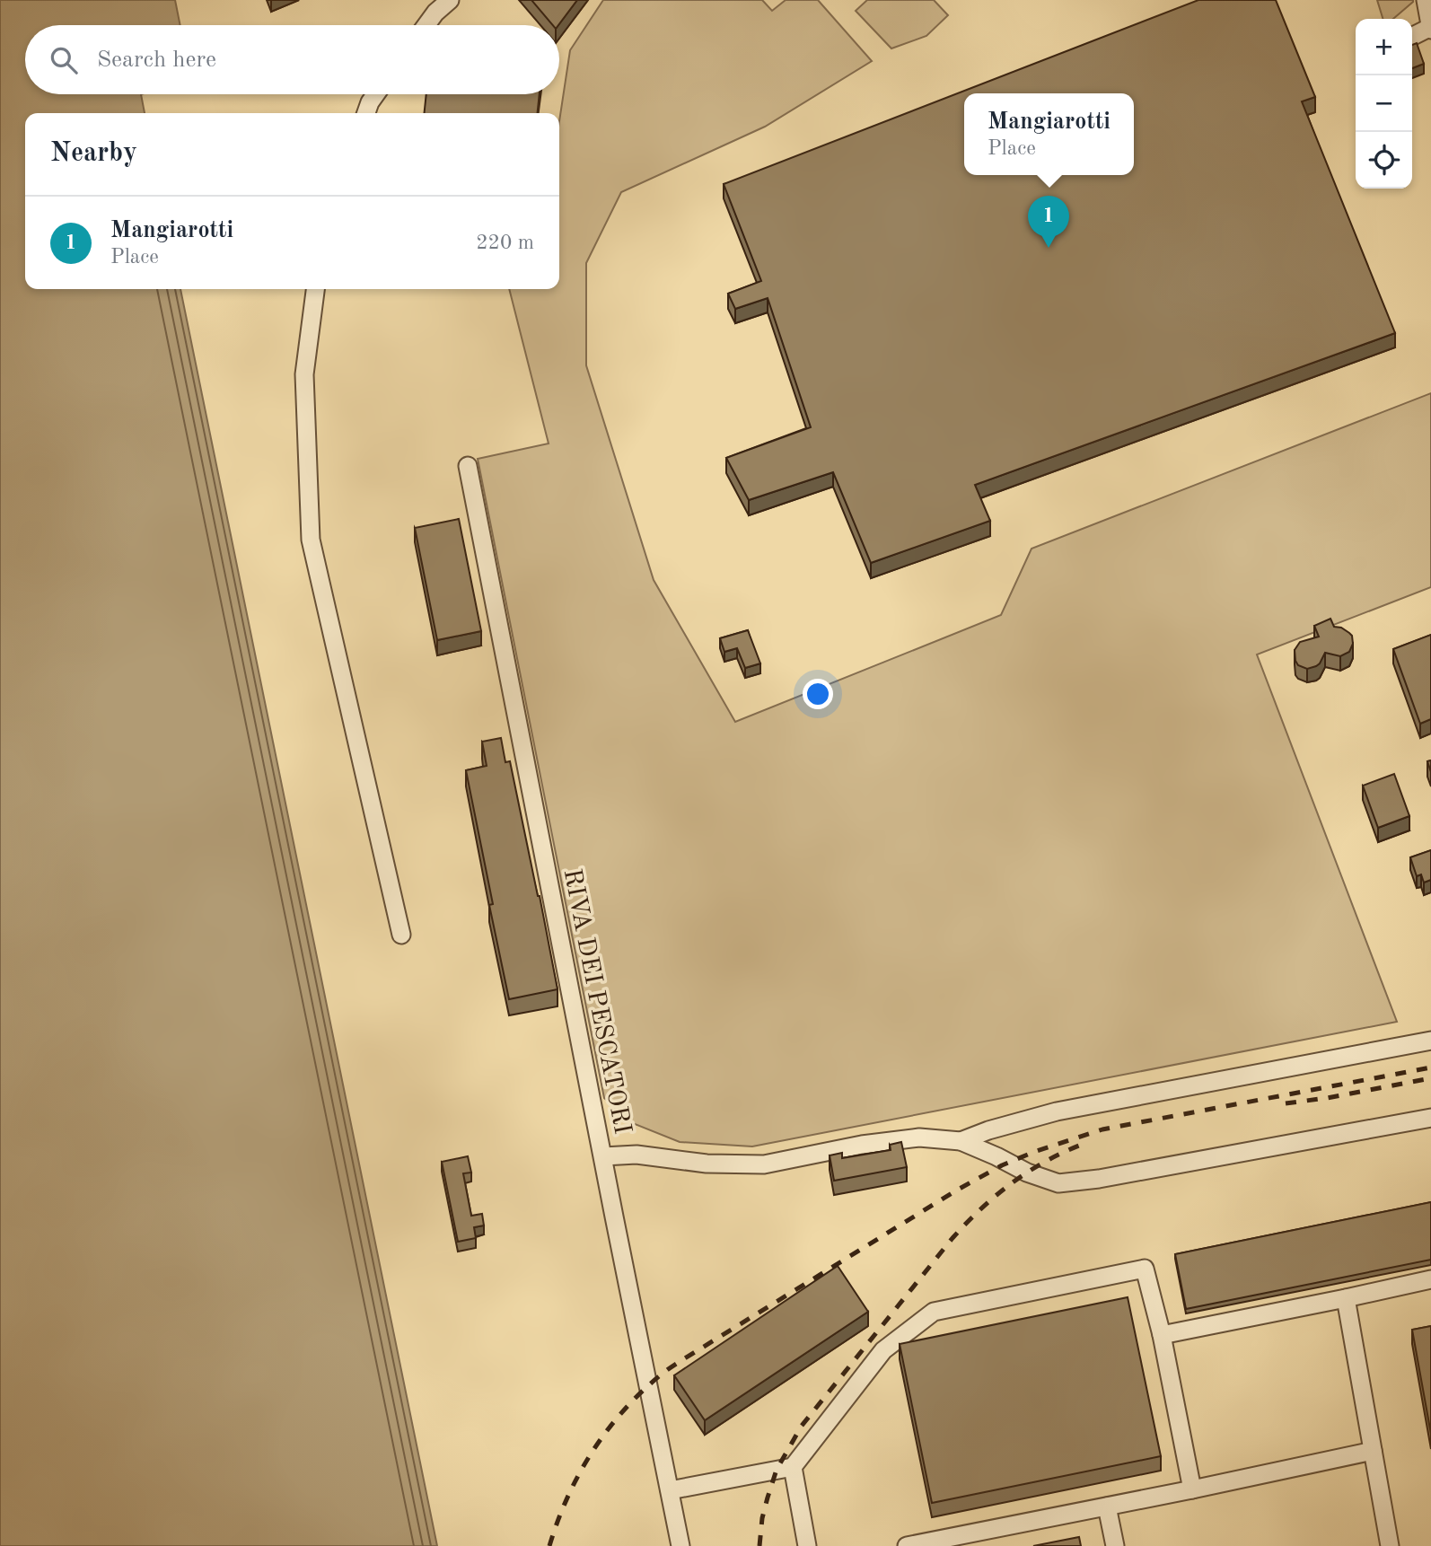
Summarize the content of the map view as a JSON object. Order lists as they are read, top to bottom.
{
  "streets": {
    "street": ["RIVA DEI PESCATORI"]
  },
  "page": {
    "map_buttons": ["+", "−"],
    "search": "Search here",
    "popup": ["Mangiarotti", "Place"],
    "heading": "Nearby",
    "list": [
      {
        "mark": "1",
        "name": "Mangiarotti",
        "note": "Place",
        "value": "220 m"
      }
    ],
    "pins": "1"
  }
}
